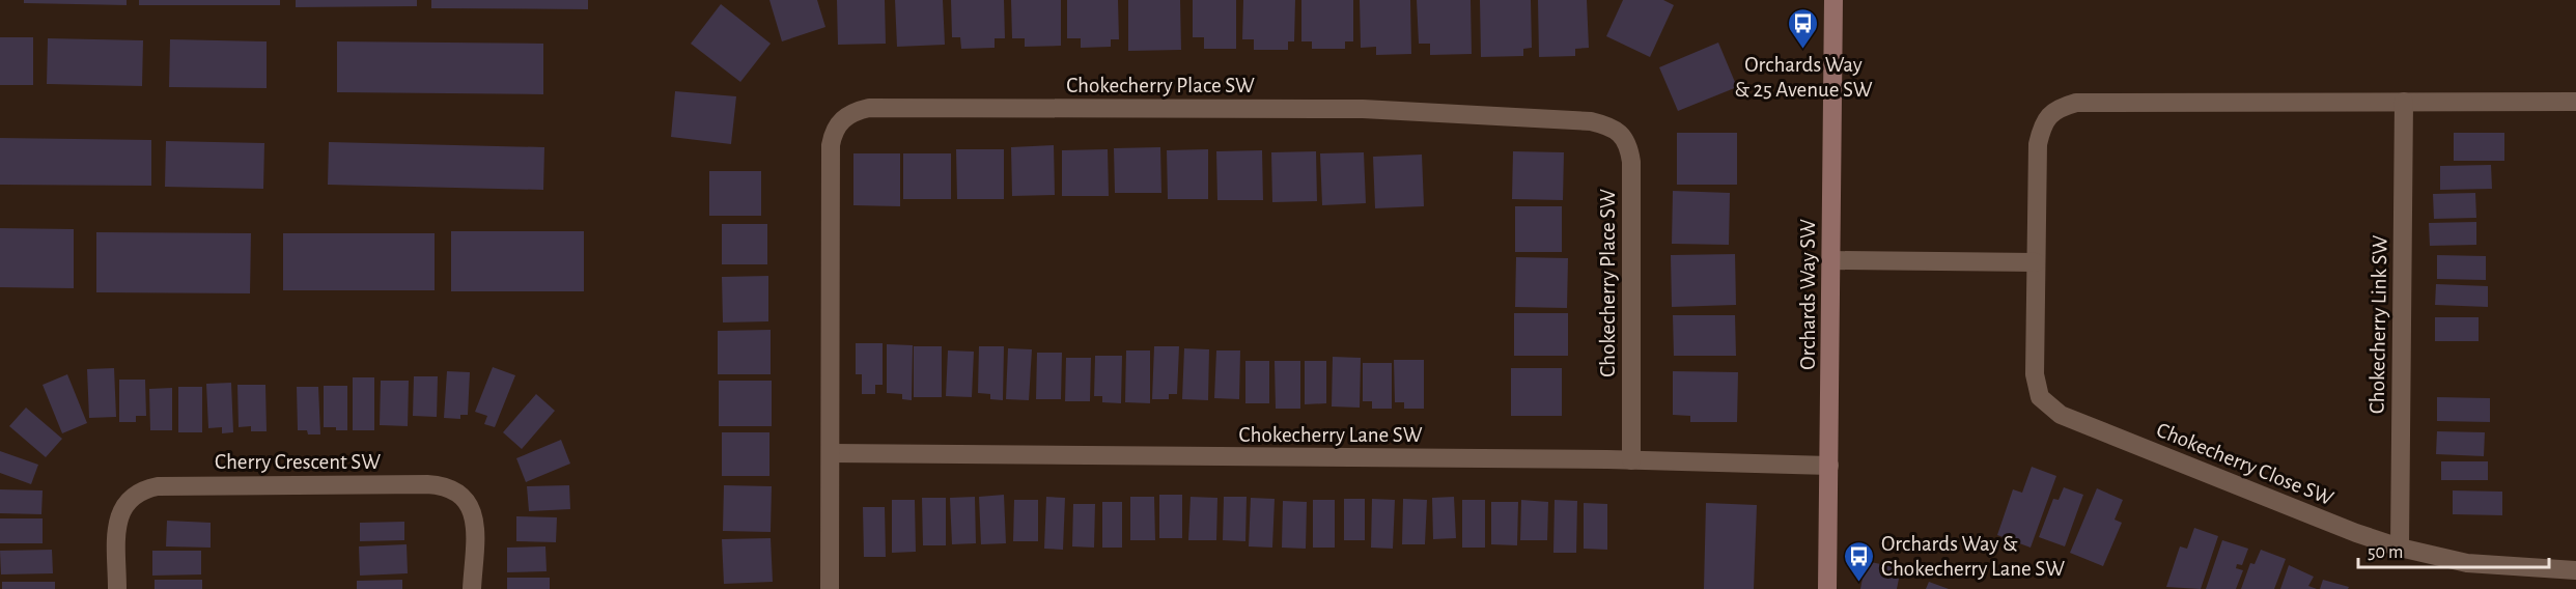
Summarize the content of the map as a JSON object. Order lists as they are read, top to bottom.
{
  "streets": {
    "street": [
      "Chokecherry Place SW",
      "Orchards Way SW",
      "Chokecherry Link SW",
      "Chokecherry Lane SW",
      "Cherry Crescent SW",
      "Chokecherry Close SW"
    ]
  },
  "crossings": [
    ["Chokecherry Place SW", "Chokecherry Lane SW"],
    ["Orchards Way SW", "Chokecherry Lane SW"],
    ["Chokecherry Link SW", "Chokecherry Close SW"]
  ],
  "places": {
    "bus stop": ["Orchards Way & 25 Avenue SW", "Orchards Way & Chokecherry Lane SW"]
  },
  "scale_bar": "50 m"
}
